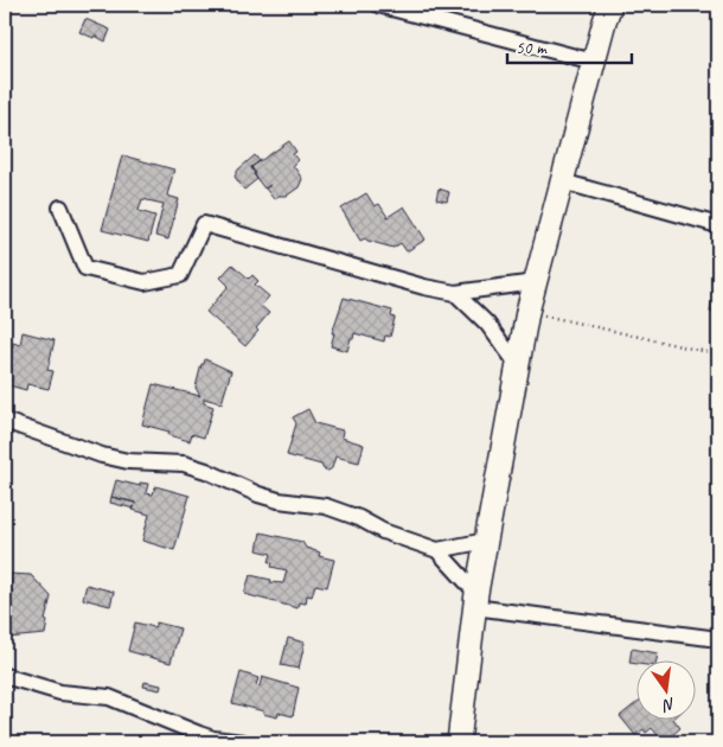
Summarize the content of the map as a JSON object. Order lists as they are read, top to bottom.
{
  "scale_bar": "50 m",
  "north": "bottom"
}
